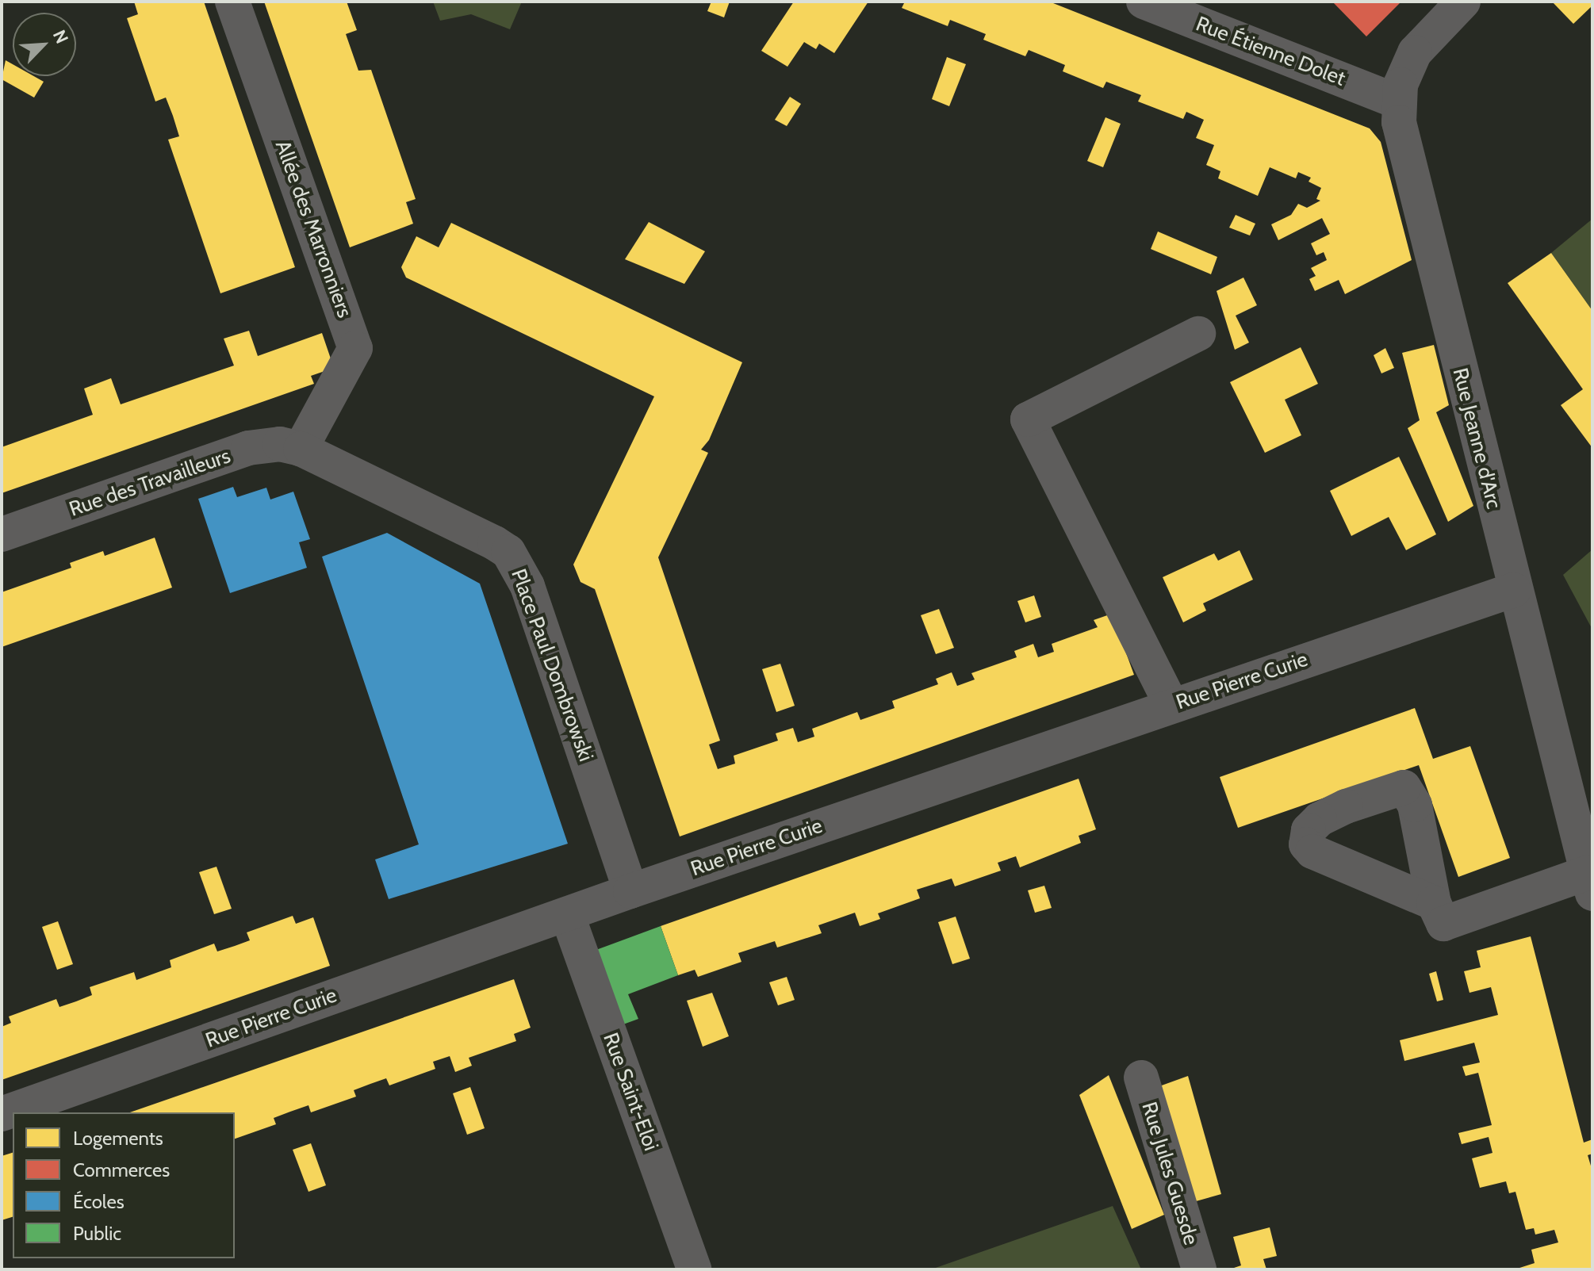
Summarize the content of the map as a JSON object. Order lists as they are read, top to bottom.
{
  "streets": {
    "street": [
      "Rue Étienne Dolet",
      "Allée des Marronniers",
      "Rue Jeanne d'Arc",
      "Rue des Travailleurs",
      "Place Paul Dombrowski",
      "Rue Pierre Curie",
      "Rue Saint-Eloi",
      "Rue Jules Guesde"
    ]
  },
  "crossings": [
    ["Rue Étienne Dolet", "Rue Jeanne d'Arc"],
    ["Allée des Marronniers", "Rue des Travailleurs"],
    ["Allée des Marronniers", "Place Paul Dombrowski"],
    ["Rue Jeanne d'Arc", "Rue Pierre Curie"],
    ["Rue des Travailleurs", "Place Paul Dombrowski"],
    ["Place Paul Dombrowski", "Rue Pierre Curie"],
    ["Rue Pierre Curie", "Rue Saint-Eloi"]
  ],
  "legend": [
    "Logements",
    "Commerces",
    "Écoles",
    "Public"
  ],
  "north": "top right"
}
